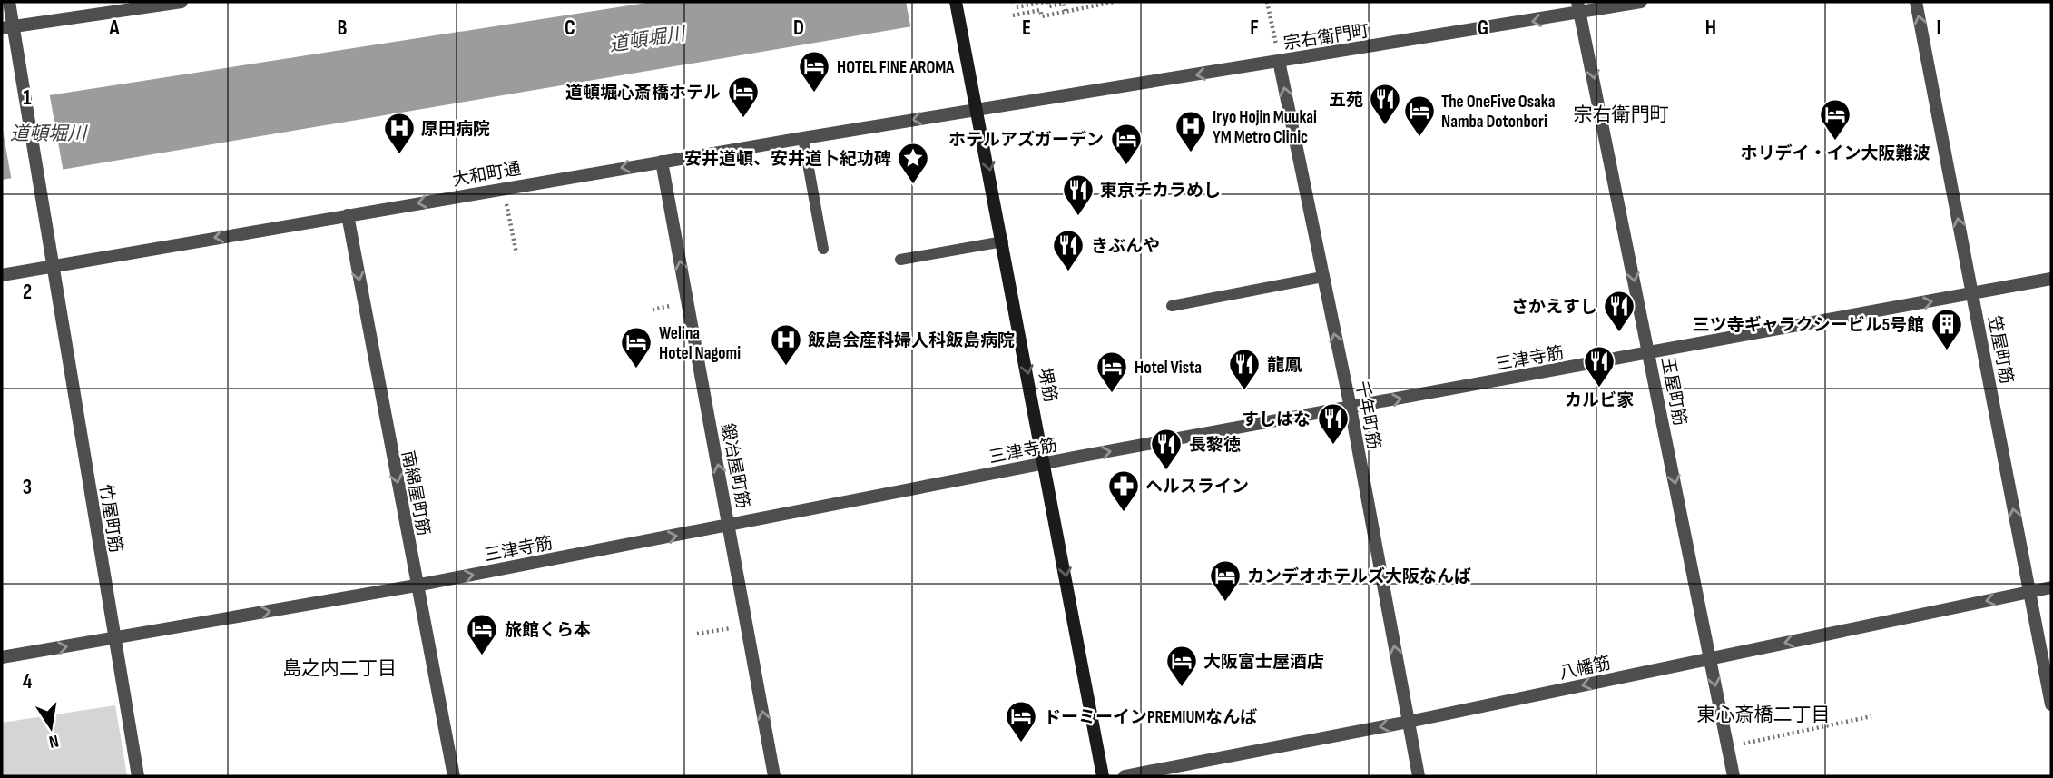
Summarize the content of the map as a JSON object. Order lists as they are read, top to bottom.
{
  "streets": {
    "main road": ["堺筋"],
    "street": [
      "宗右衛門町",
      "大和町通",
      "笠屋町筋",
      "三津寺筋",
      "玉屋町筋",
      "千年町筋",
      "鍛冶屋町筋",
      "南綿屋町筋",
      "竹屋町筋",
      "八幡筋"
    ]
  },
  "crossings": [
    ["宗右衛門町", "大和町通"],
    ["宗右衛門町", "堺筋"],
    ["宗右衛門町", "玉屋町筋"],
    ["宗右衛門町", "千年町筋"],
    ["大和町通", "堺筋"],
    ["大和町通", "鍛冶屋町筋"],
    ["大和町通", "南綿屋町筋"],
    ["大和町通", "竹屋町筋"],
    ["笠屋町筋", "三津寺筋"],
    ["笠屋町筋", "八幡筋"],
    ["三津寺筋", "堺筋"],
    ["三津寺筋", "玉屋町筋"],
    ["三津寺筋", "千年町筋"],
    ["三津寺筋", "鍛冶屋町筋"],
    ["三津寺筋", "南綿屋町筋"],
    ["三津寺筋", "竹屋町筋"],
    ["玉屋町筋", "八幡筋"],
    ["千年町筋", "八幡筋"]
  ],
  "one_way": [
    "宗右衛門町",
    "大和町通",
    "笠屋町筋",
    "三津寺筋",
    "堺筋",
    "玉屋町筋",
    "千年町筋",
    "鍛冶屋町筋",
    "南綿屋町筋",
    "八幡筋"
  ],
  "districts": ["宗右衛門町", "島之内二丁目", "東心斎橋二丁目"],
  "water": ["道頓堀川"],
  "places": {
    "hotel": [
      "HOTEL FINE AROMA",
      "道頓堀心斎橋ホテル",
      "The OneFive Osaka Namba Dotonbori",
      "ホリデイ・イン大阪難波",
      "ホテルアズガーデン",
      "Welina Hotel Nagomi",
      "Hotel Vista",
      "カンデオホテルズ大阪なんば",
      "旅館くら本",
      "大阪富士屋酒店",
      "ドーミーインPREMIUMなんば"
    ],
    "restaurant": [
      "五苑",
      "東京チカラめし",
      "きぶんや",
      "さかえすし",
      "カルビ家",
      "龍鳳",
      "すしはな",
      "長黎徳"
    ],
    "hospital": ["Iryo Hojin Muukai YM Metro Clinic", "原田病院", "飯島会産科婦人科飯島病院"],
    "place": ["安井道頓、安井道卜紀功碑"],
    "building": ["三ツ寺ギャラクシービル5号館"],
    "pharmacy": ["ヘルスライン"]
  },
  "north": "bottom",
  "grid": {
    "columns": [
      "A",
      "B",
      "C",
      "D",
      "E",
      "F",
      "G",
      "H",
      "I"
    ],
    "rows": [
      "1",
      "2",
      "3",
      "4"
    ]
  }
}
